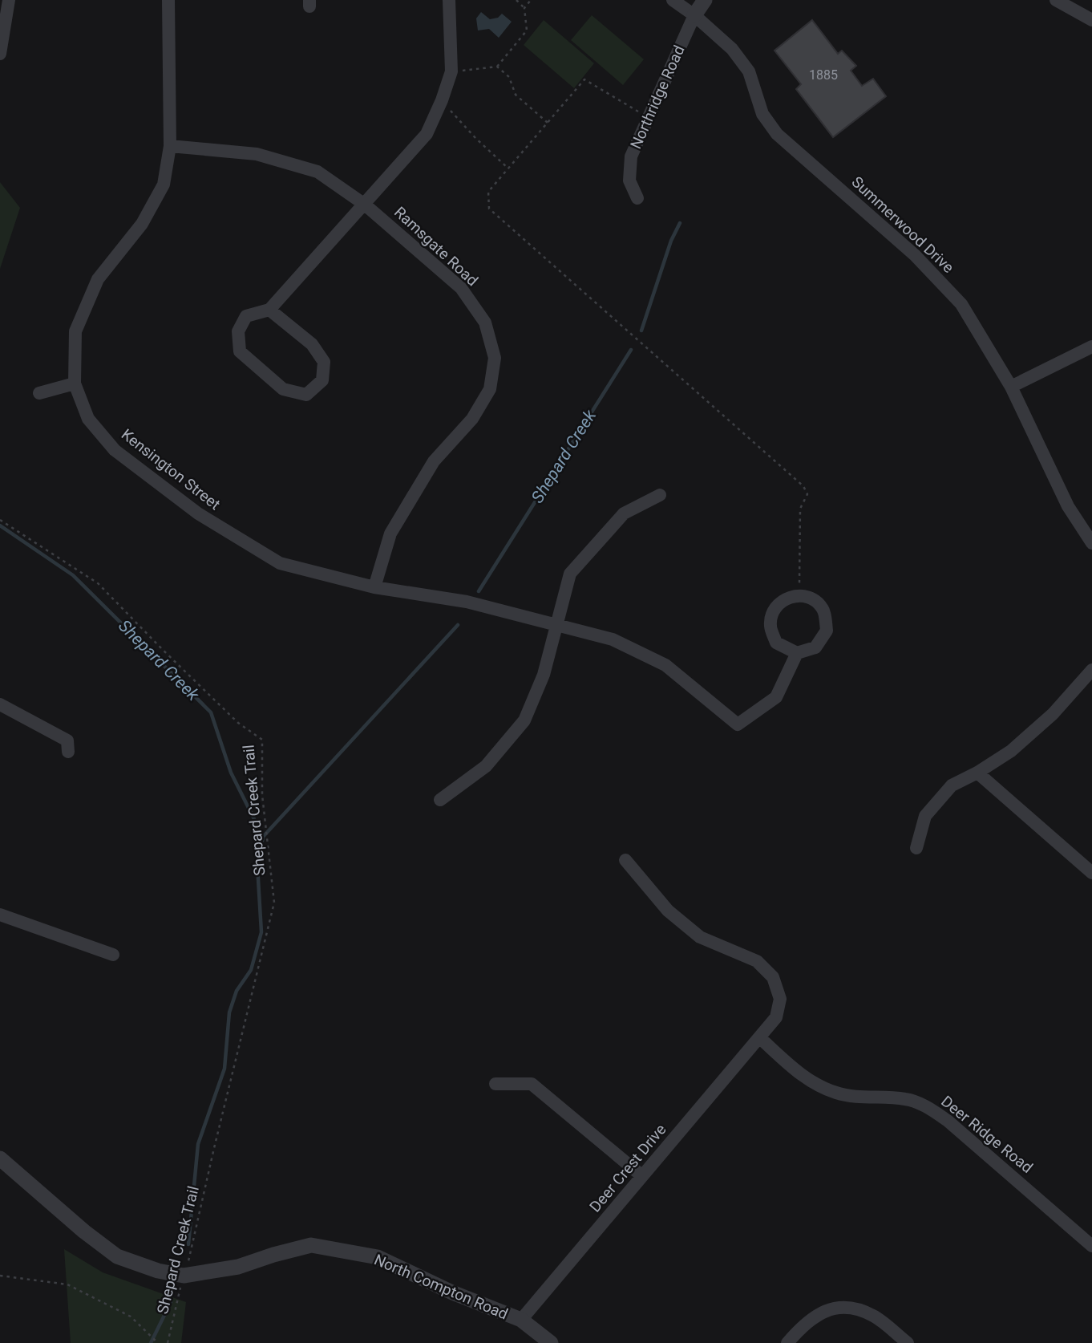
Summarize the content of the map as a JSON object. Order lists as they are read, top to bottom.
{
  "streets": {
    "street": [
      "Northridge Road",
      "Summerwood Drive",
      "Ramsgate Road",
      "Kensington Street",
      "Deer Ridge Road",
      "Deer Crest Drive",
      "North Compton Road"
    ],
    "path": ["Shepard Creek Trail"]
  },
  "crossings": [
    ["Northridge Road", "Summerwood Drive"],
    ["Ramsgate Road", "Kensington Street"],
    ["Shepard Creek Trail", "North Compton Road"],
    ["Deer Ridge Road", "Deer Crest Drive"],
    ["Deer Crest Drive", "North Compton Road"]
  ],
  "water": ["Shepard Creek"],
  "house_numbers": ["1885"]
}
